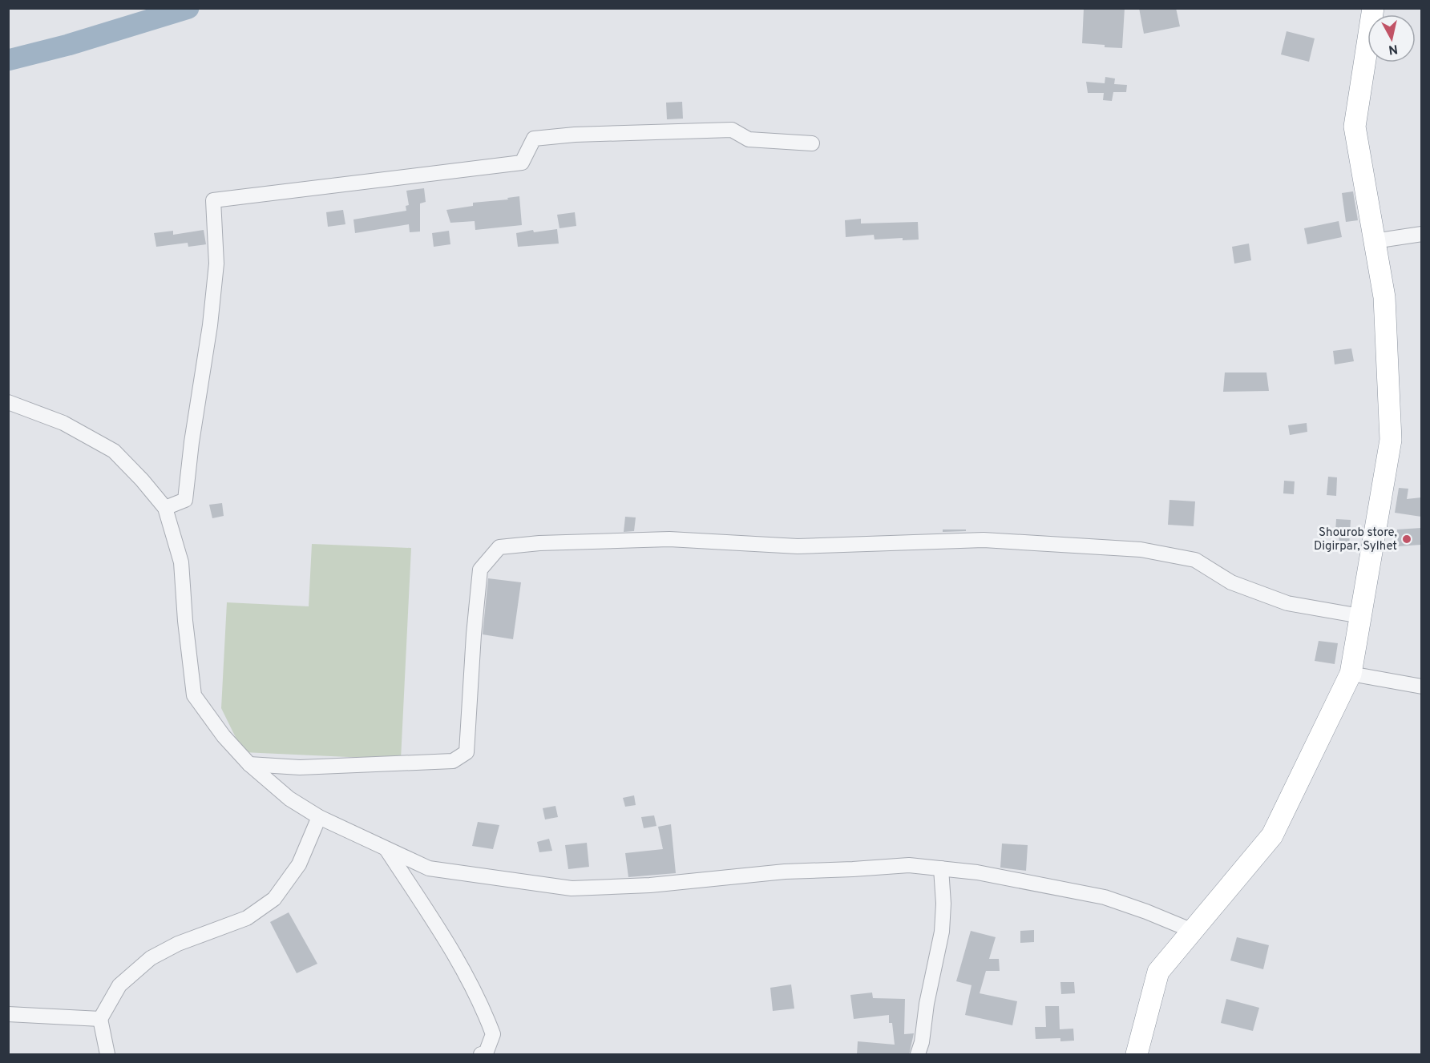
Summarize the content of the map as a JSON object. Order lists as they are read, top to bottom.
{
  "places": ["Shourob store, Digirpar, Sylhet"],
  "north": "bottom"
}
